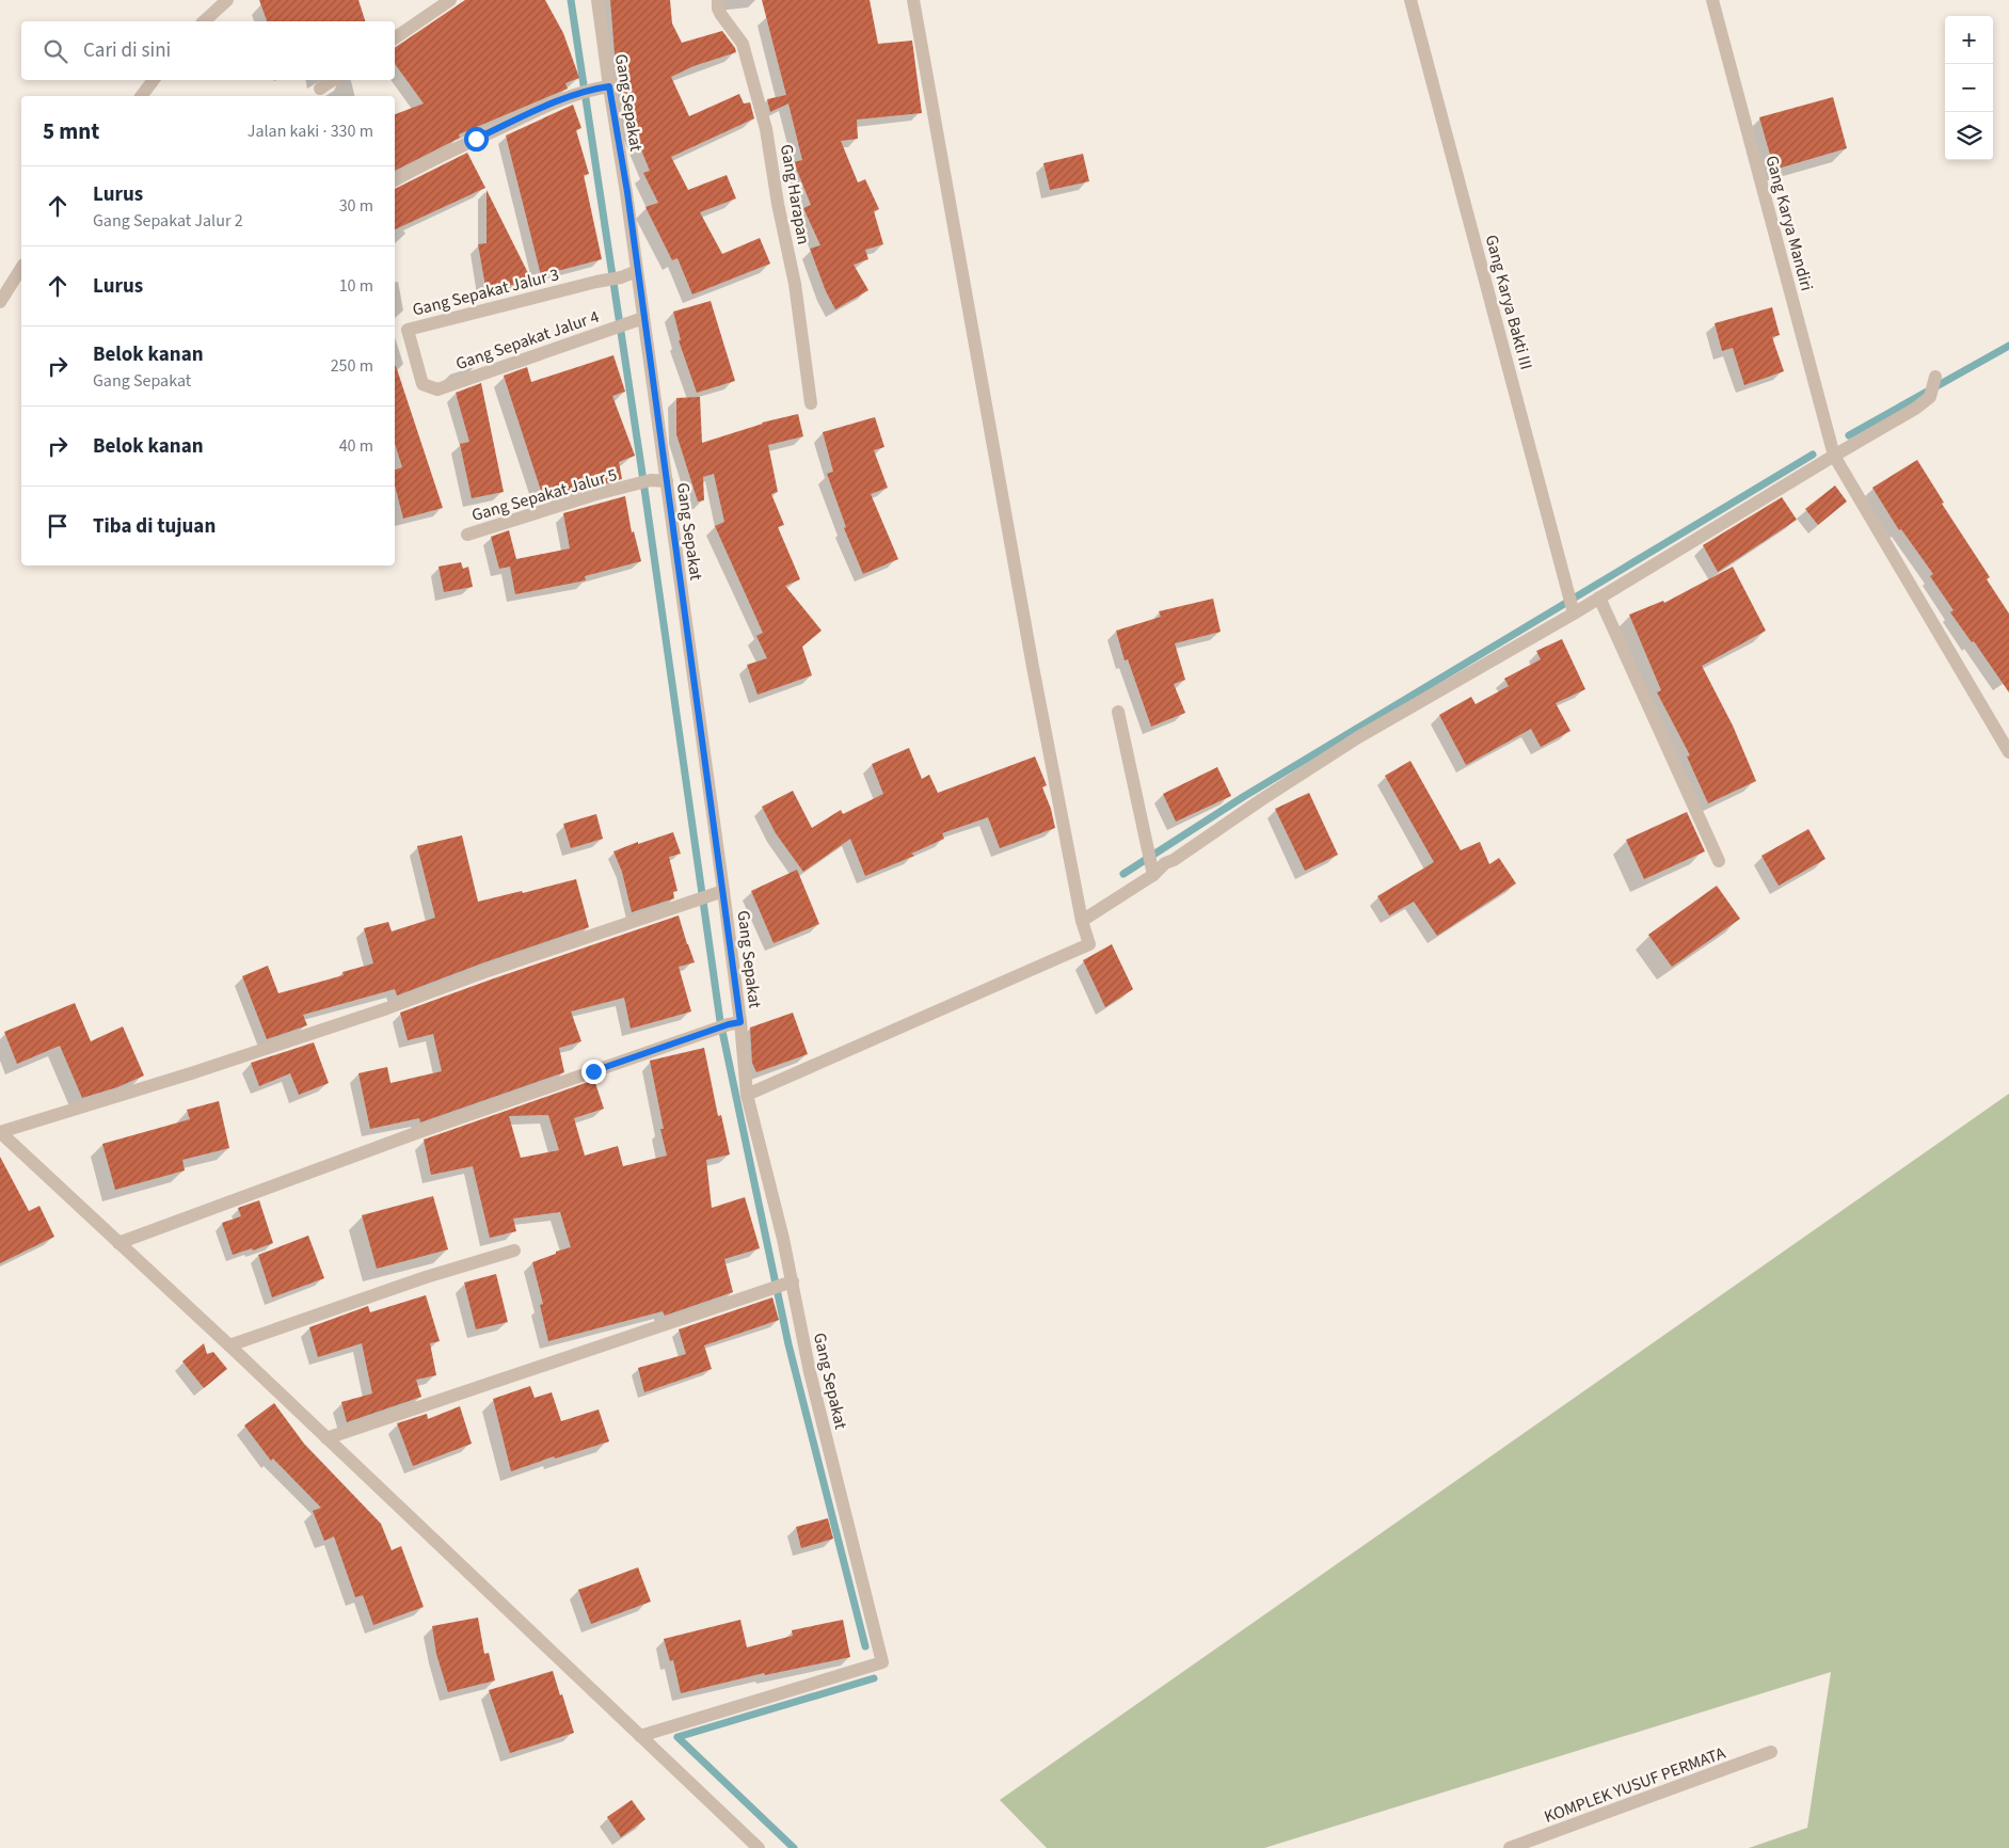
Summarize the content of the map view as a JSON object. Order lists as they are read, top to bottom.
{
  "streets": {
    "street": [
      "Gang Sepakat",
      "Gang Harapan",
      "Gang Karya Mandiri",
      "Gang Sepakat Jalur 3",
      "Gang Karya Bakti III",
      "Gang Sepakat Jalur 4",
      "Gang Sepakat Jalur 5",
      "KOMPLEK YUSUF PERMATA"
    ]
  },
  "crossings": [
    ["Gang Sepakat", "Gang Sepakat Jalur 3"],
    ["Gang Sepakat", "Gang Sepakat Jalur 4"],
    ["Gang Sepakat", "Gang Sepakat Jalur 5"],
    ["Gang Sepakat Jalur 3", "Gang Sepakat Jalur 4"]
  ],
  "page": {
    "map_buttons": ["+", "−"],
    "search": "Cari di sini",
    "heading": ["5 mnt", "Jalan kaki · 330 m"],
    "list": [
      ["Lurus", "Gang Sepakat Jalur 2", "30 m"],
      ["Lurus", "10 m"],
      ["Belok kanan", "Gang Sepakat", "250 m"],
      ["Belok kanan", "40 m"],
      "Tiba di tujuan"
    ]
  }
}
